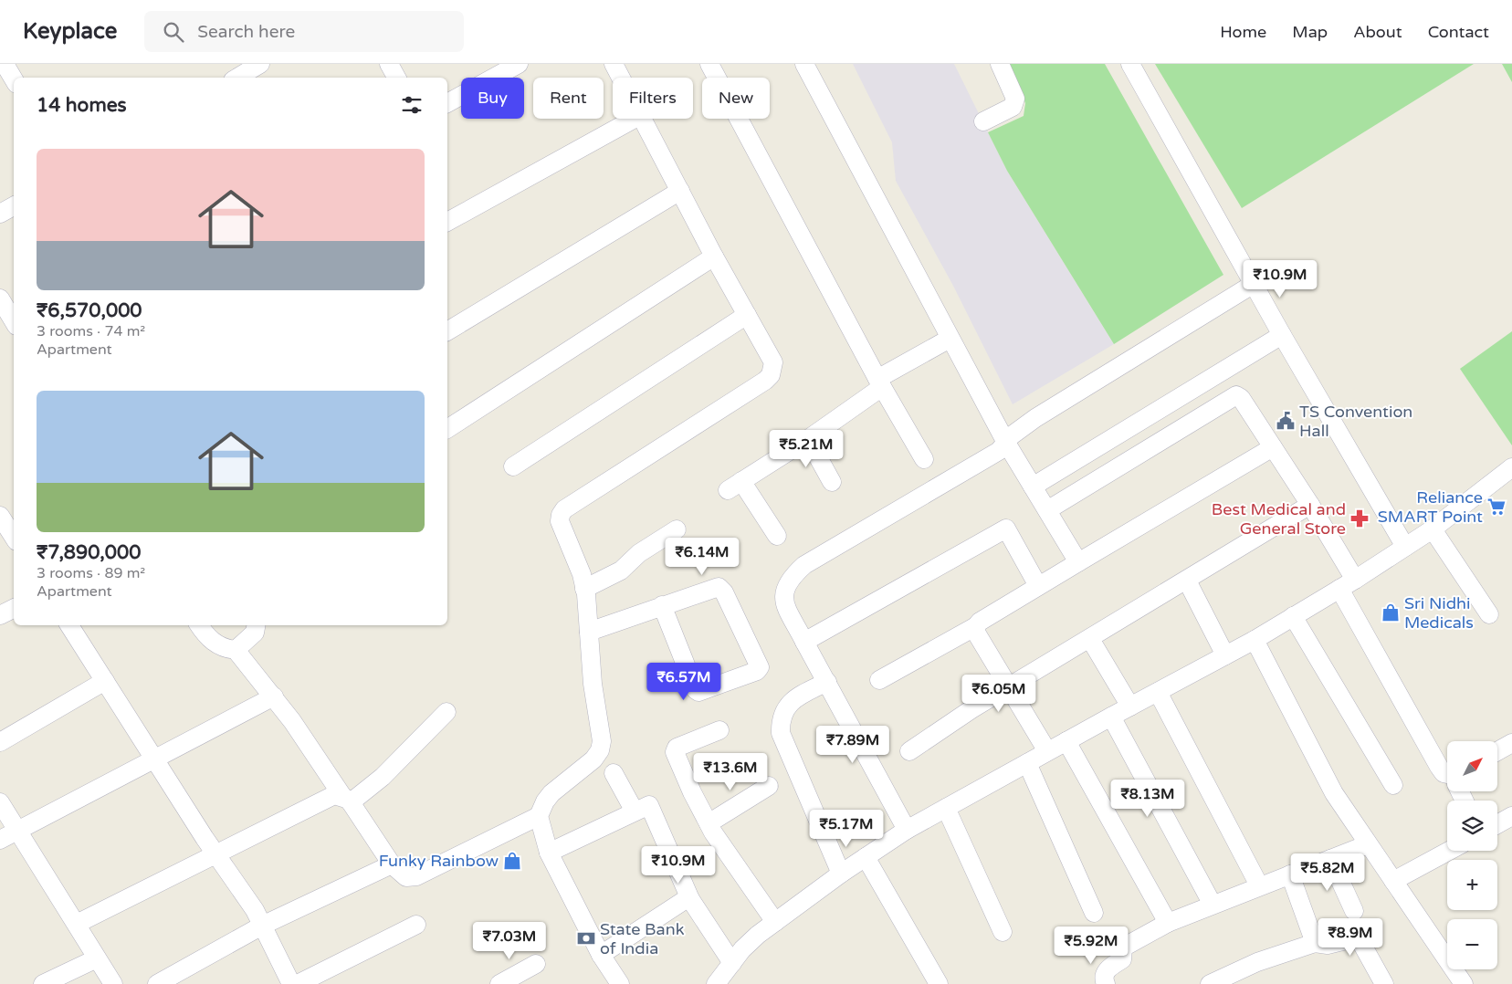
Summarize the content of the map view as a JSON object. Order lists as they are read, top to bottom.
{
  "places": {
    "public building": ["TS Convention Hall"],
    "supermarket": ["Reliance SMART Point"],
    "pharmacy": ["Best Medical and General Store"],
    "shop": ["Sri Nidhi Medicals", "Funky Rainbow"],
    "bank": ["State Bank of India"]
  },
  "north": "top right",
  "page": {
    "header": "Keyplace",
    "search": "Search here",
    "nav": [
      "Home",
      "Map",
      "About",
      "Contact"
    ],
    "chip": [
      "Buy",
      "Rent",
      "Filters",
      "New"
    ],
    "heading": "14 homes",
    "list": [
      {
        "name": "₹6,570,000",
        "note": "3 rooms · 74 m² · Apartment"
      },
      {
        "name": "₹7,890,000",
        "note": "3 rooms · 89 m² · Apartment"
      }
    ],
    "price": [
      "₹10.9M",
      "₹5.21M",
      "₹6.14M",
      "₹6.57M",
      "₹6.05M",
      "₹7.89M",
      "₹13.6M",
      "₹8.13M",
      "₹5.17M",
      "₹10.9M",
      "₹5.82M",
      "₹8.9M",
      "₹7.03M",
      "₹5.92M"
    ],
    "map_buttons": ["+", "−"]
  }
}
